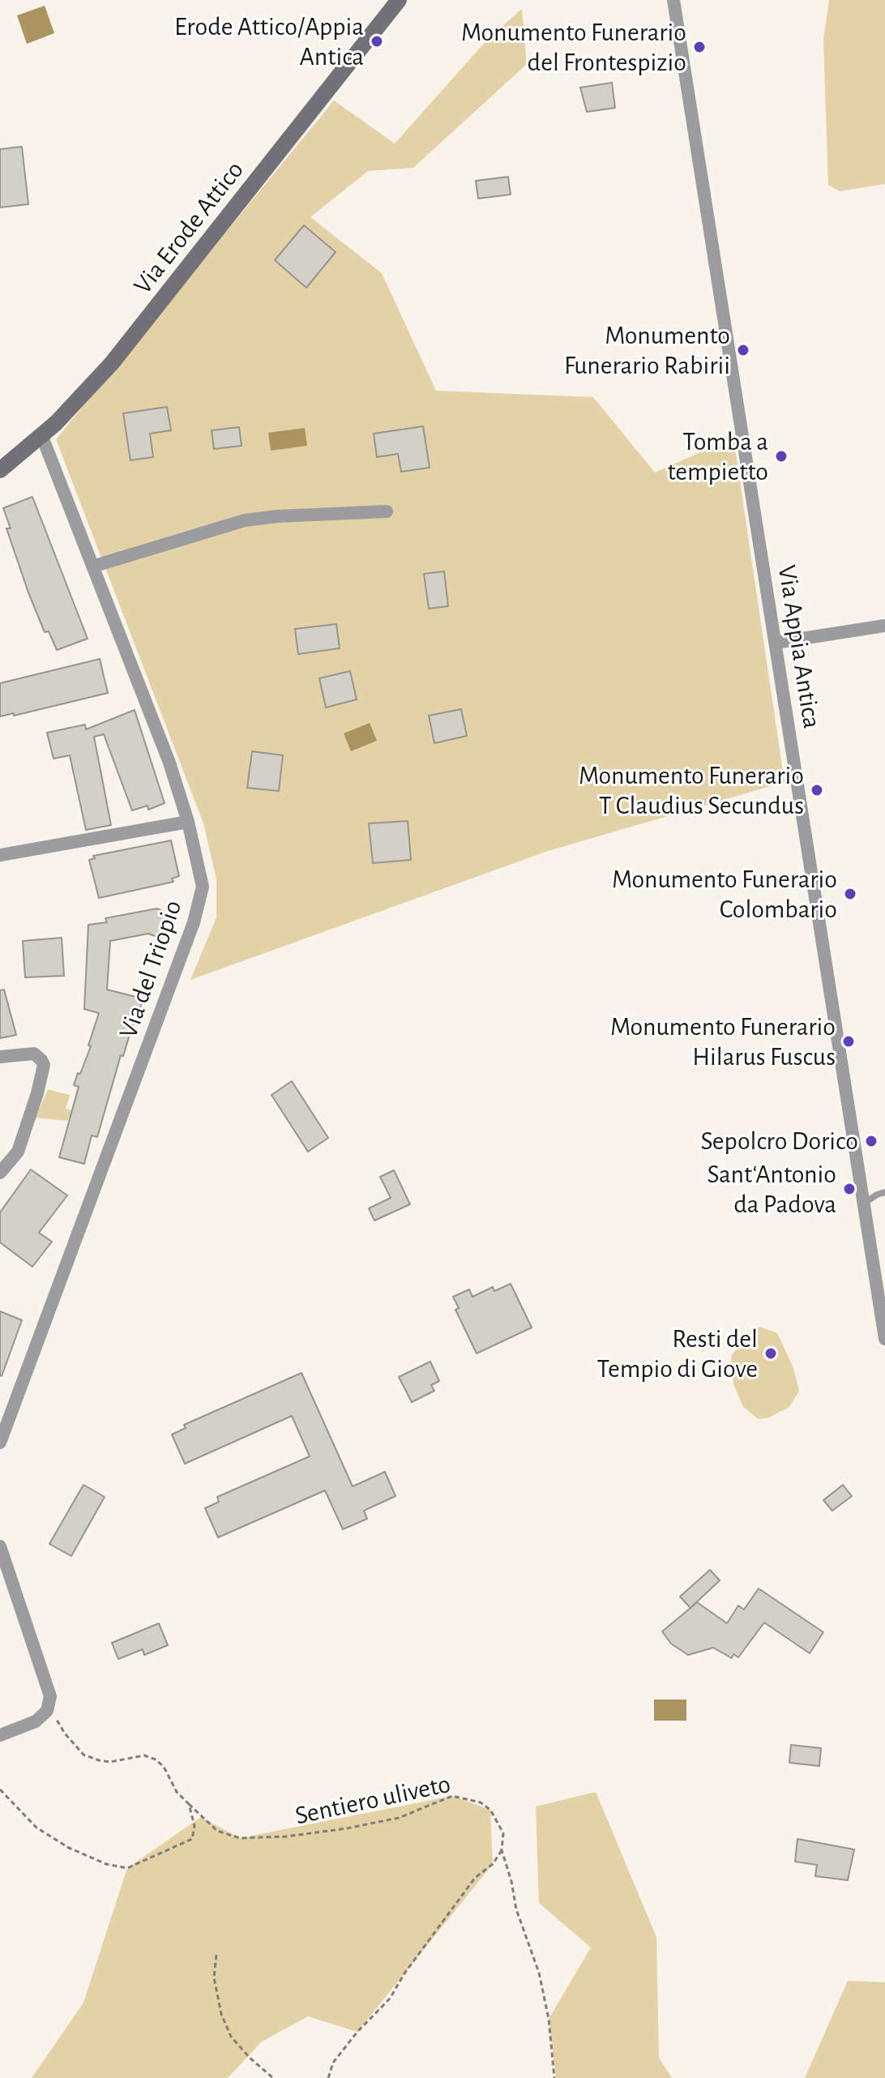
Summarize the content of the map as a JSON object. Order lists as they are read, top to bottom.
{
  "streets": {
    "main road": ["Via Erode Attico"],
    "street": ["Via Appia Antica", "Via del Triopio"],
    "path": ["Sentiero uliveto"]
  },
  "crossings": [
    ["Via Erode Attico", "Via del Triopio"]
  ],
  "places": [
    "Erode Attico/Appia Antica",
    "Monumento Funerario del Frontespizio",
    "Monumento Funerario Rabirii",
    "Tomba a tempietto",
    "Monumento Funerario T Claudius Secundus",
    "Monumento Funerario Colombario",
    "Monumento Funerario Hilarus Fuscus",
    "Sepolcro Dorico",
    "Sant‘Antonio da Padova",
    "Resti del Tempio di Giove"
  ]
}
